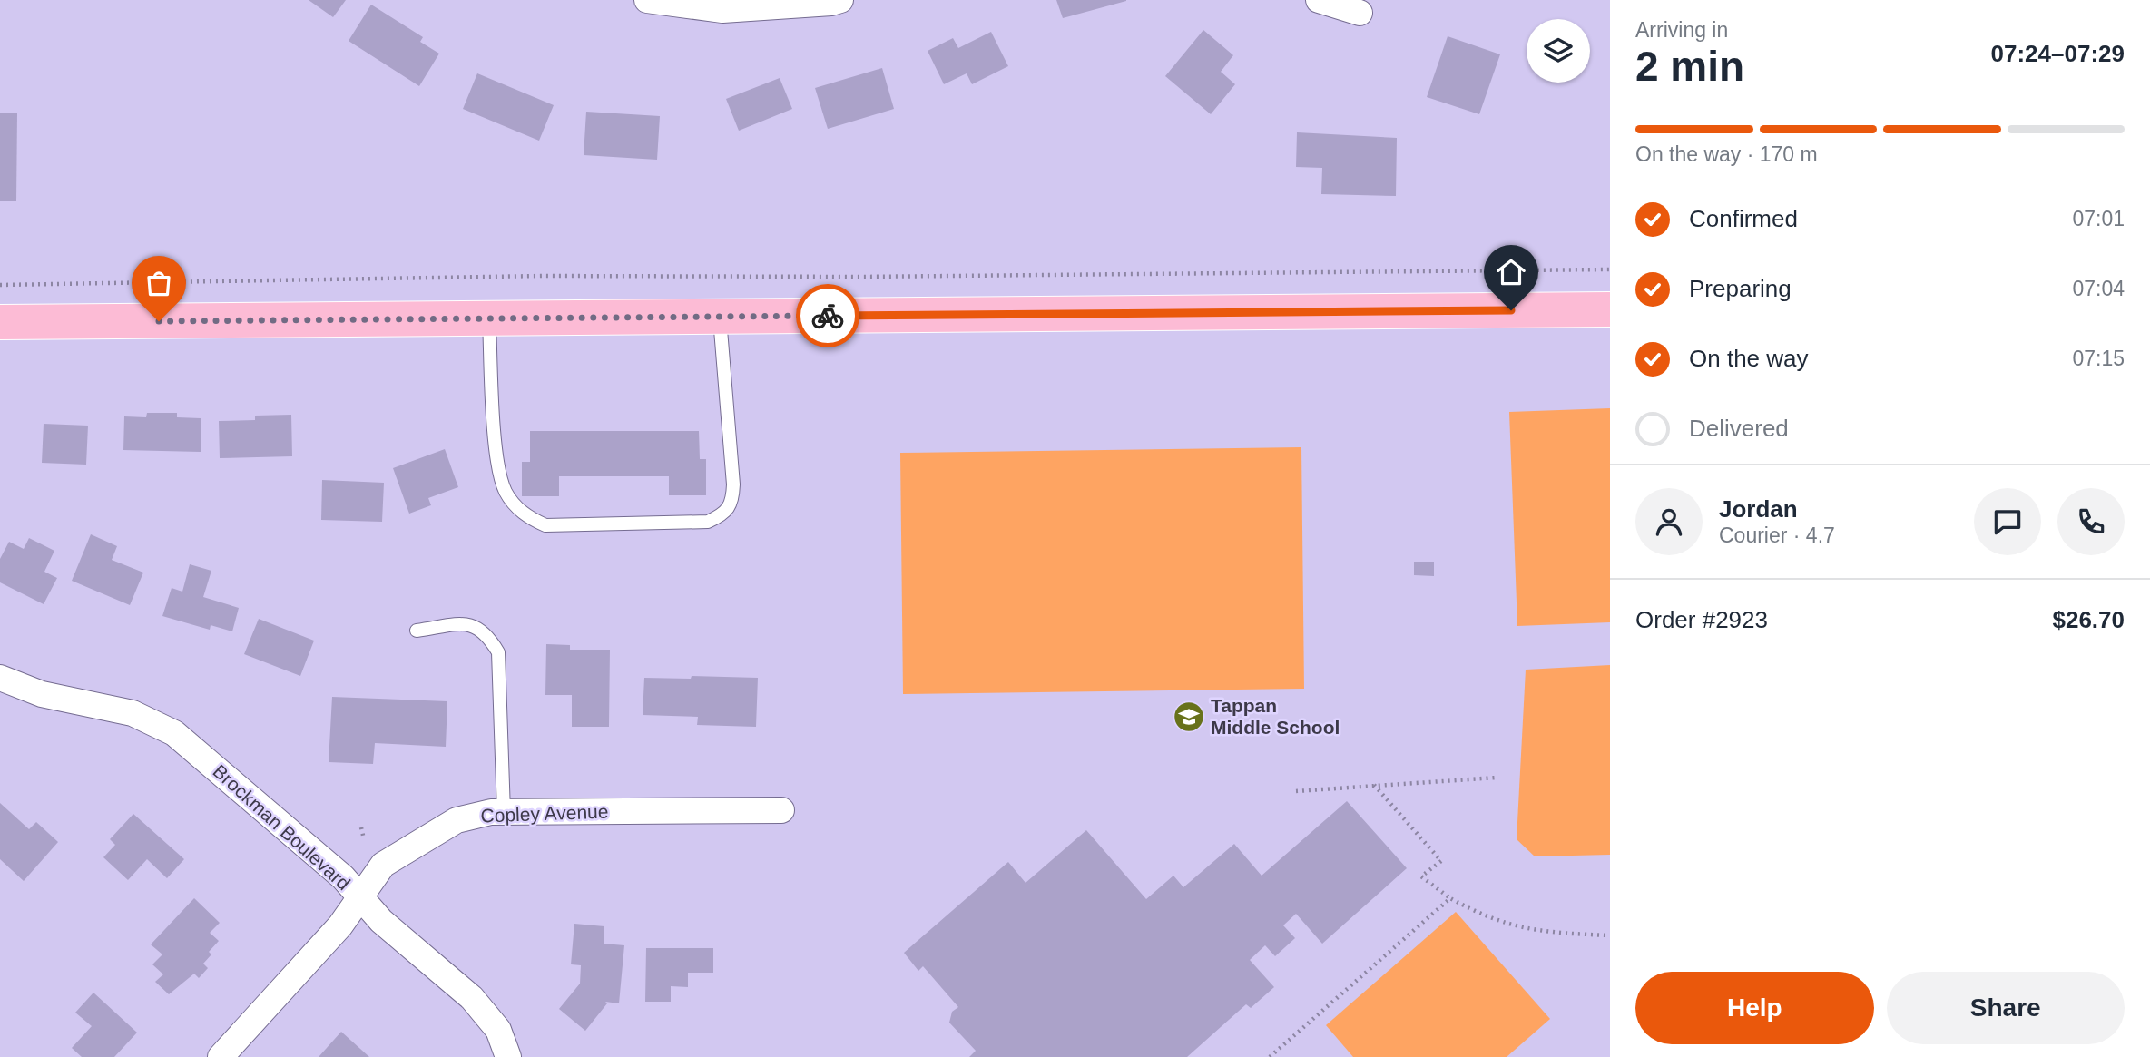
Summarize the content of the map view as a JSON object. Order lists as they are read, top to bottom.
{
  "streets": {
    "street": ["Copley Avenue", "Brockman Boulevard"]
  },
  "crossings": [
    ["Copley Avenue", "Brockman Boulevard"]
  ],
  "places": {
    "school or university": ["Tappan Middle School"]
  },
  "page": {
    "heading": ["2 min", "Arriving in", "07:24–07:29"],
    "panel": [
      "Jordan",
      "Courier · 4.7",
      "Order #2923",
      "$26.70"
    ],
    "bar": "On the way · 170 m",
    "list": [
      ["Confirmed", "07:01"],
      ["Preparing", "07:04"],
      ["On the way", "07:15"],
      "Delivered"
    ],
    "buttons": ["Help", "Share"]
  }
}
